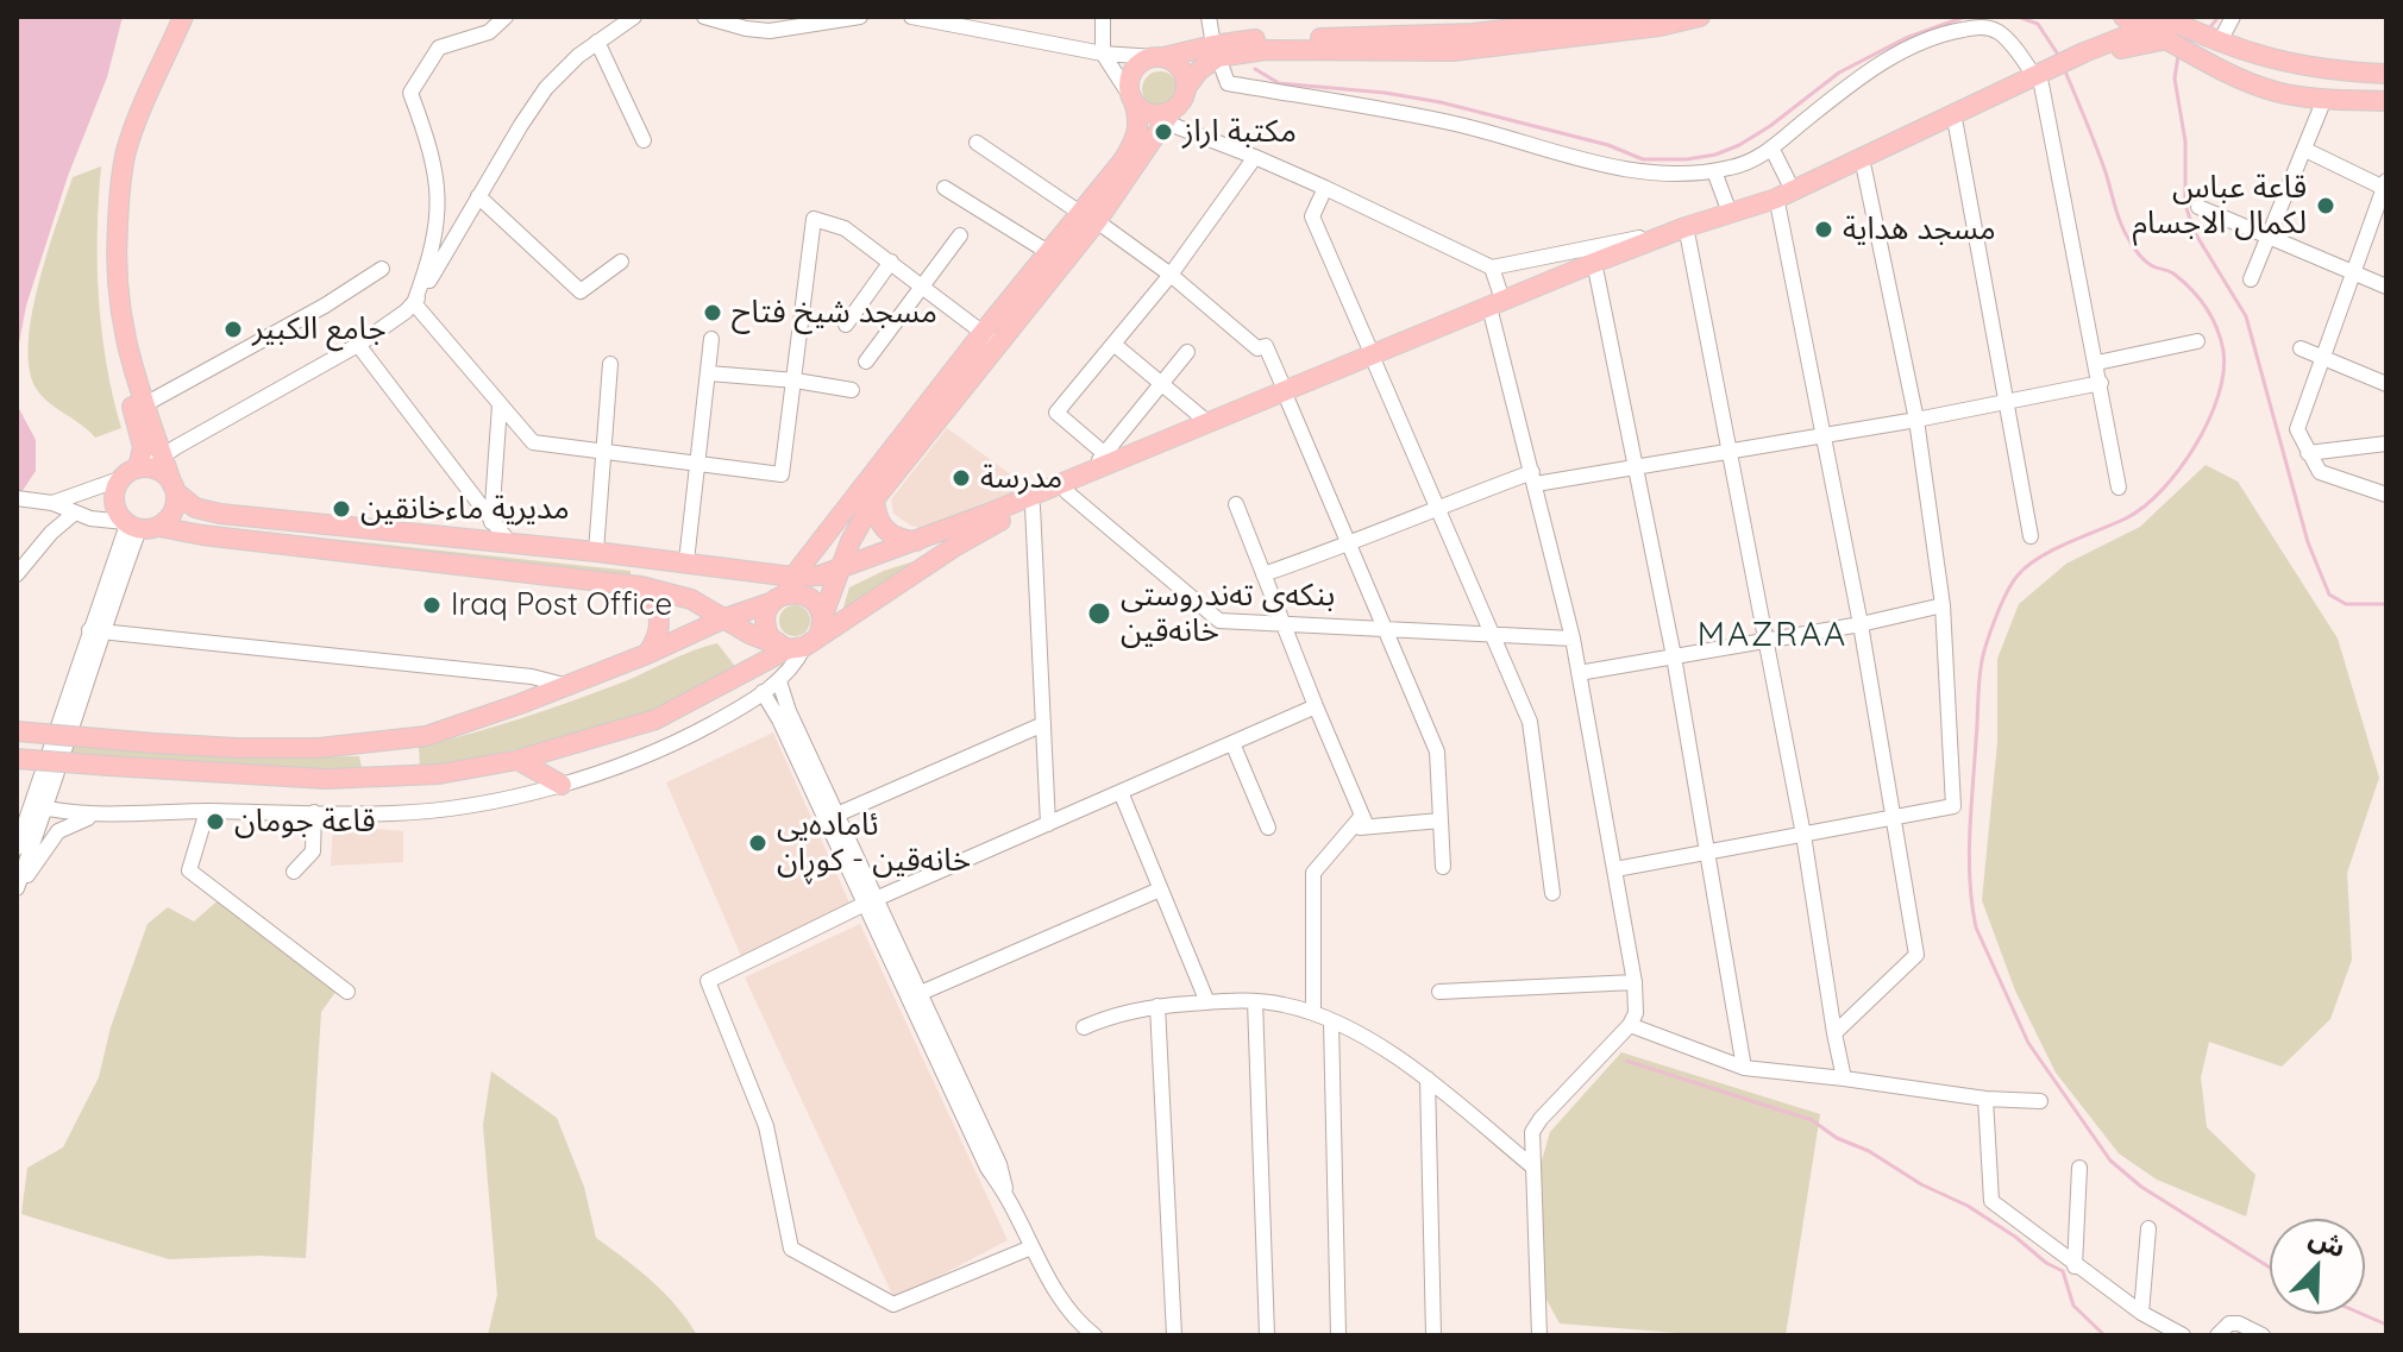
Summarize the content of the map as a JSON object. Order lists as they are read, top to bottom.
{
  "districts": ["MAZRAA"],
  "places": [
    "مكتبة اراز",
    "قاعة عباس لكمال الاجسام",
    "مسجد هداية",
    "مسجد شيخ فتاح",
    "جامع الكبير",
    "مدرسة",
    "مديرية ماءخانقين",
    "Iraq Post Office",
    "بنکەی تەندروستی خانەقین",
    "قاعة جومان",
    "ئامادەیی خانەقین - کوڕان"
  ],
  "north": "top right"
}
